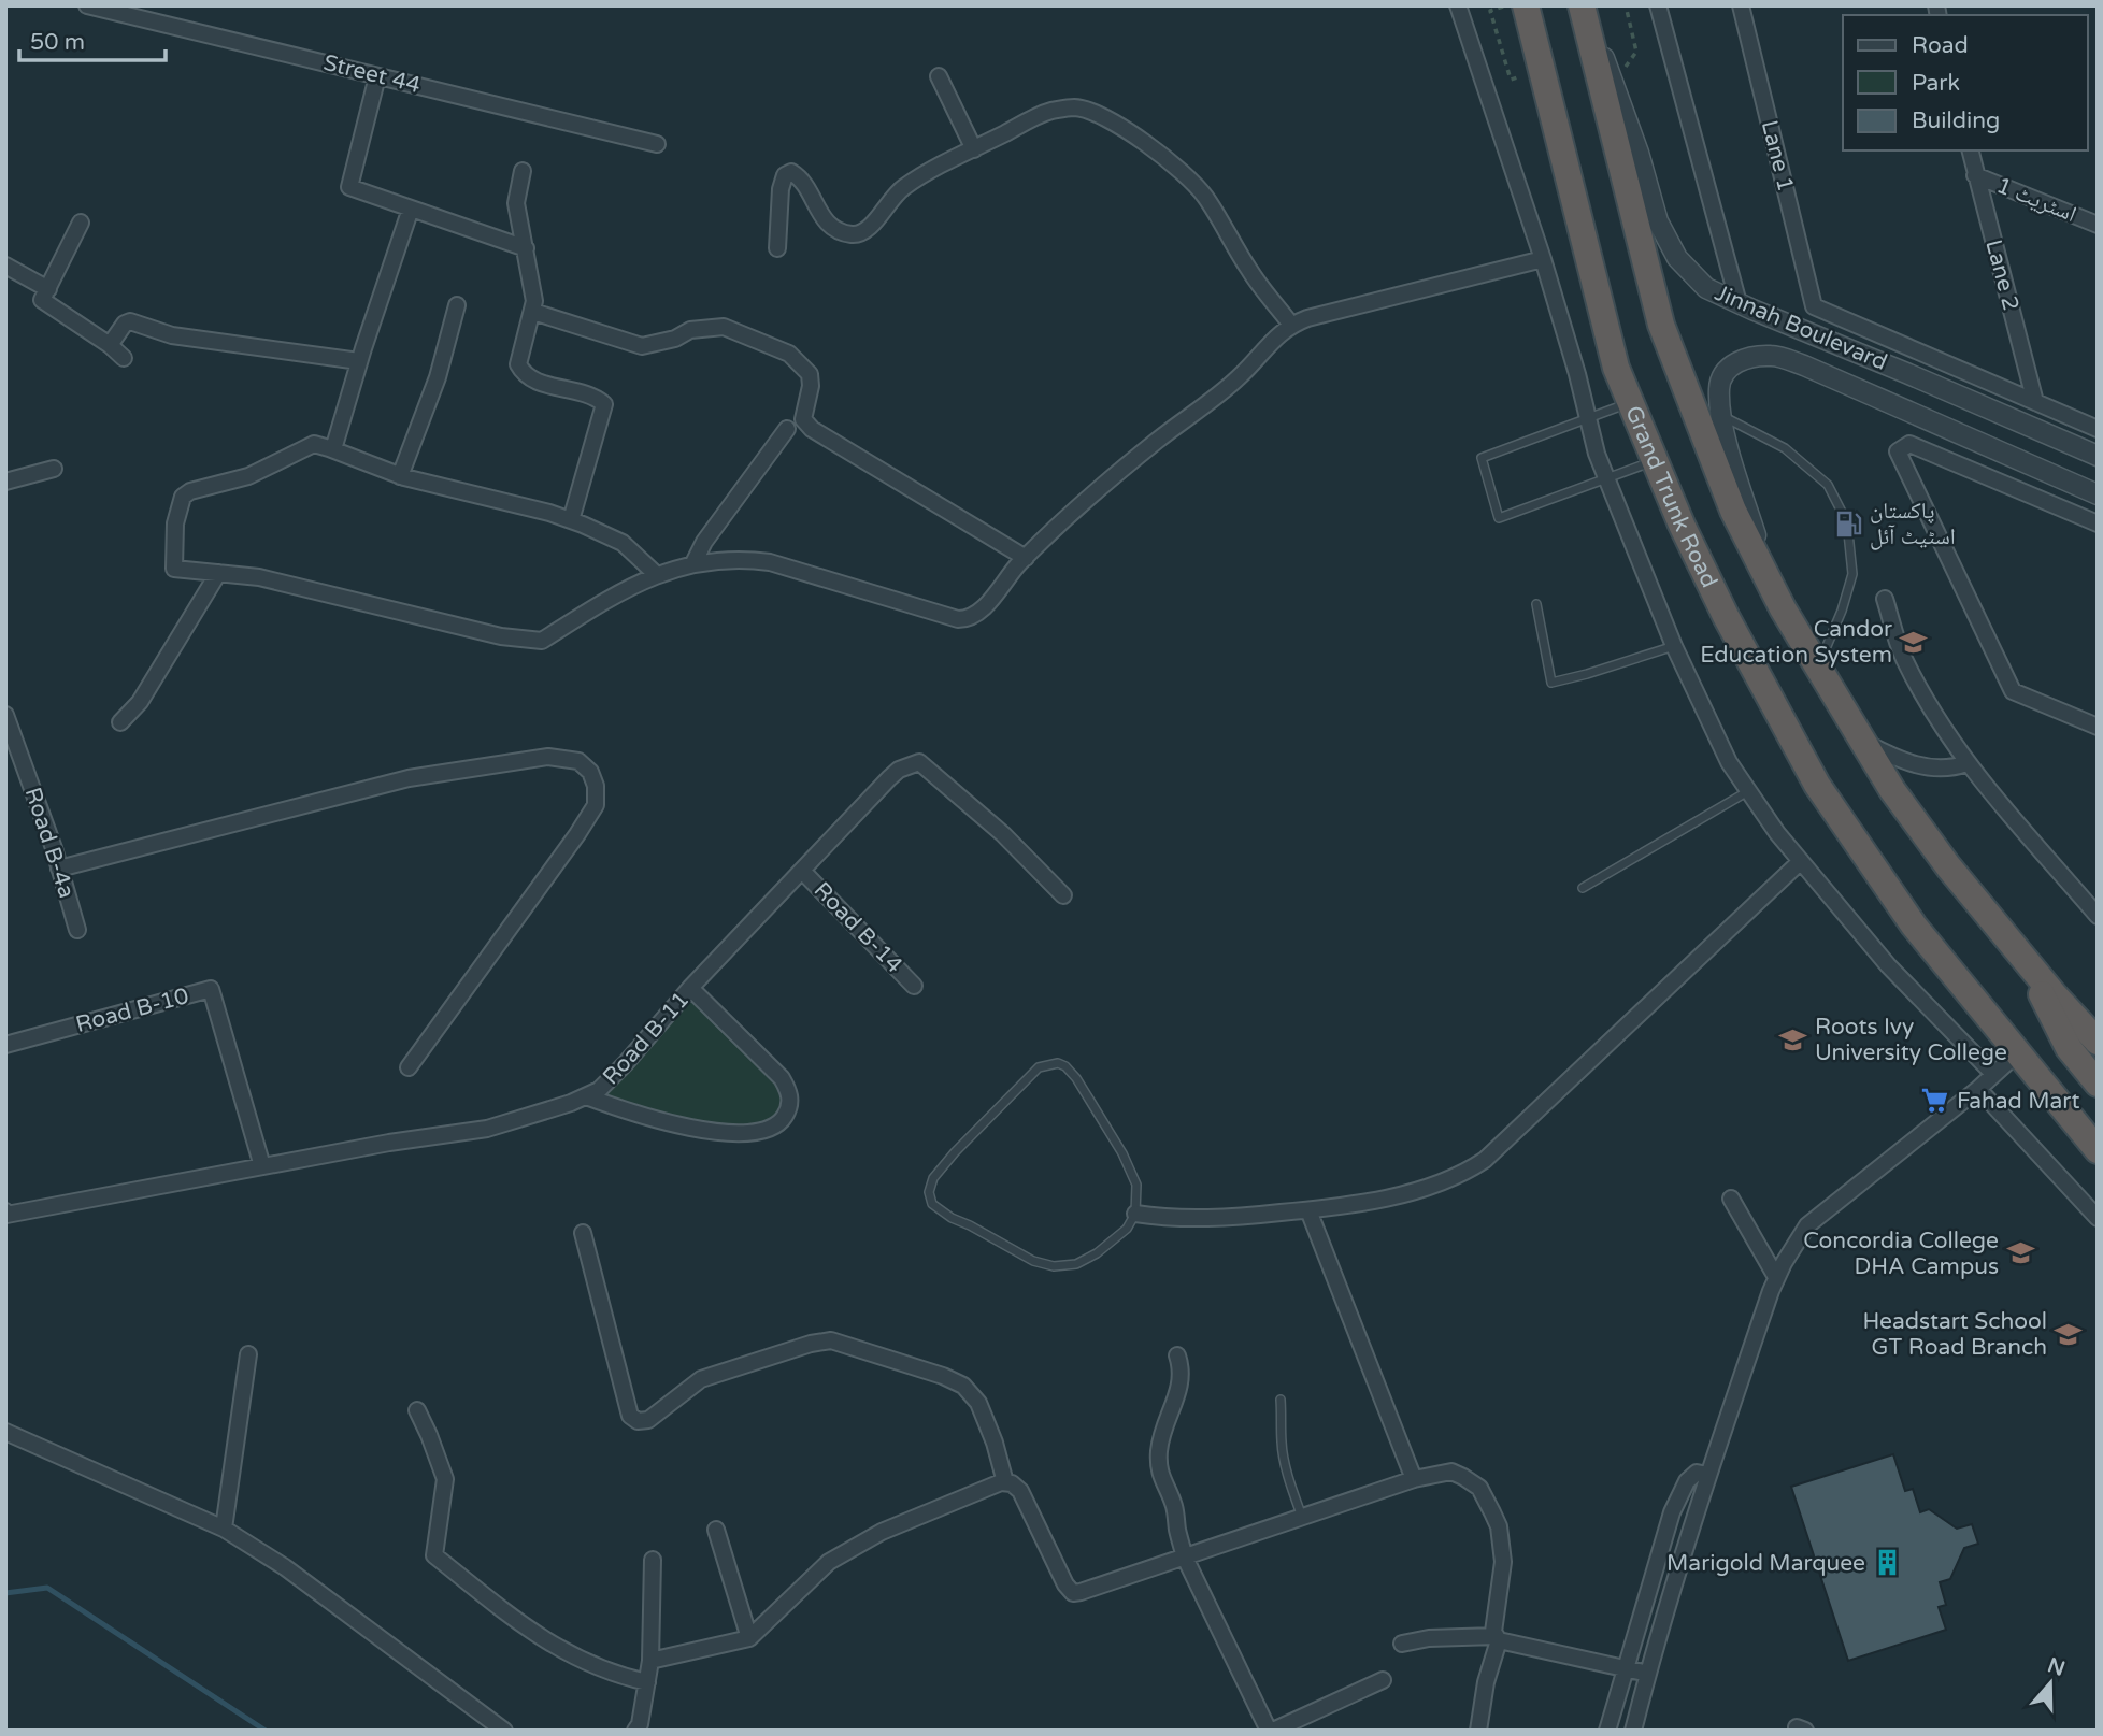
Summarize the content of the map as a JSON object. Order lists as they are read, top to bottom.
{
  "streets": {
    "highway": ["Grand Trunk Road"],
    "street": [
      "Street 44",
      "Lane 1",
      "اسٹریٹ 1",
      "Lane 2",
      "Jinnah Boulevard",
      "Road B-4a",
      "Road B-14",
      "Road B-10",
      "Road B-11"
    ]
  },
  "crossings": [
    ["Lane 1", "Lane 2"],
    ["اسٹریٹ 1", "Lane 2"],
    ["Road B-14", "Road B-11"],
    ["Road B-10", "Road B-11"]
  ],
  "places": {
    "fuel station": ["پاکستان اسٹیٹ آئل"],
    "school or university": [
      "Candor Education System",
      "Roots Ivy University College",
      "Concordia College DHA Campus",
      "Headstart School GT Road Branch"
    ],
    "supermarket": ["Fahad Mart"],
    "building": ["Marigold Marquee"]
  },
  "legend": ["Road", "Park", "Building"],
  "scale_bar": "50 m",
  "north": "top"
}
